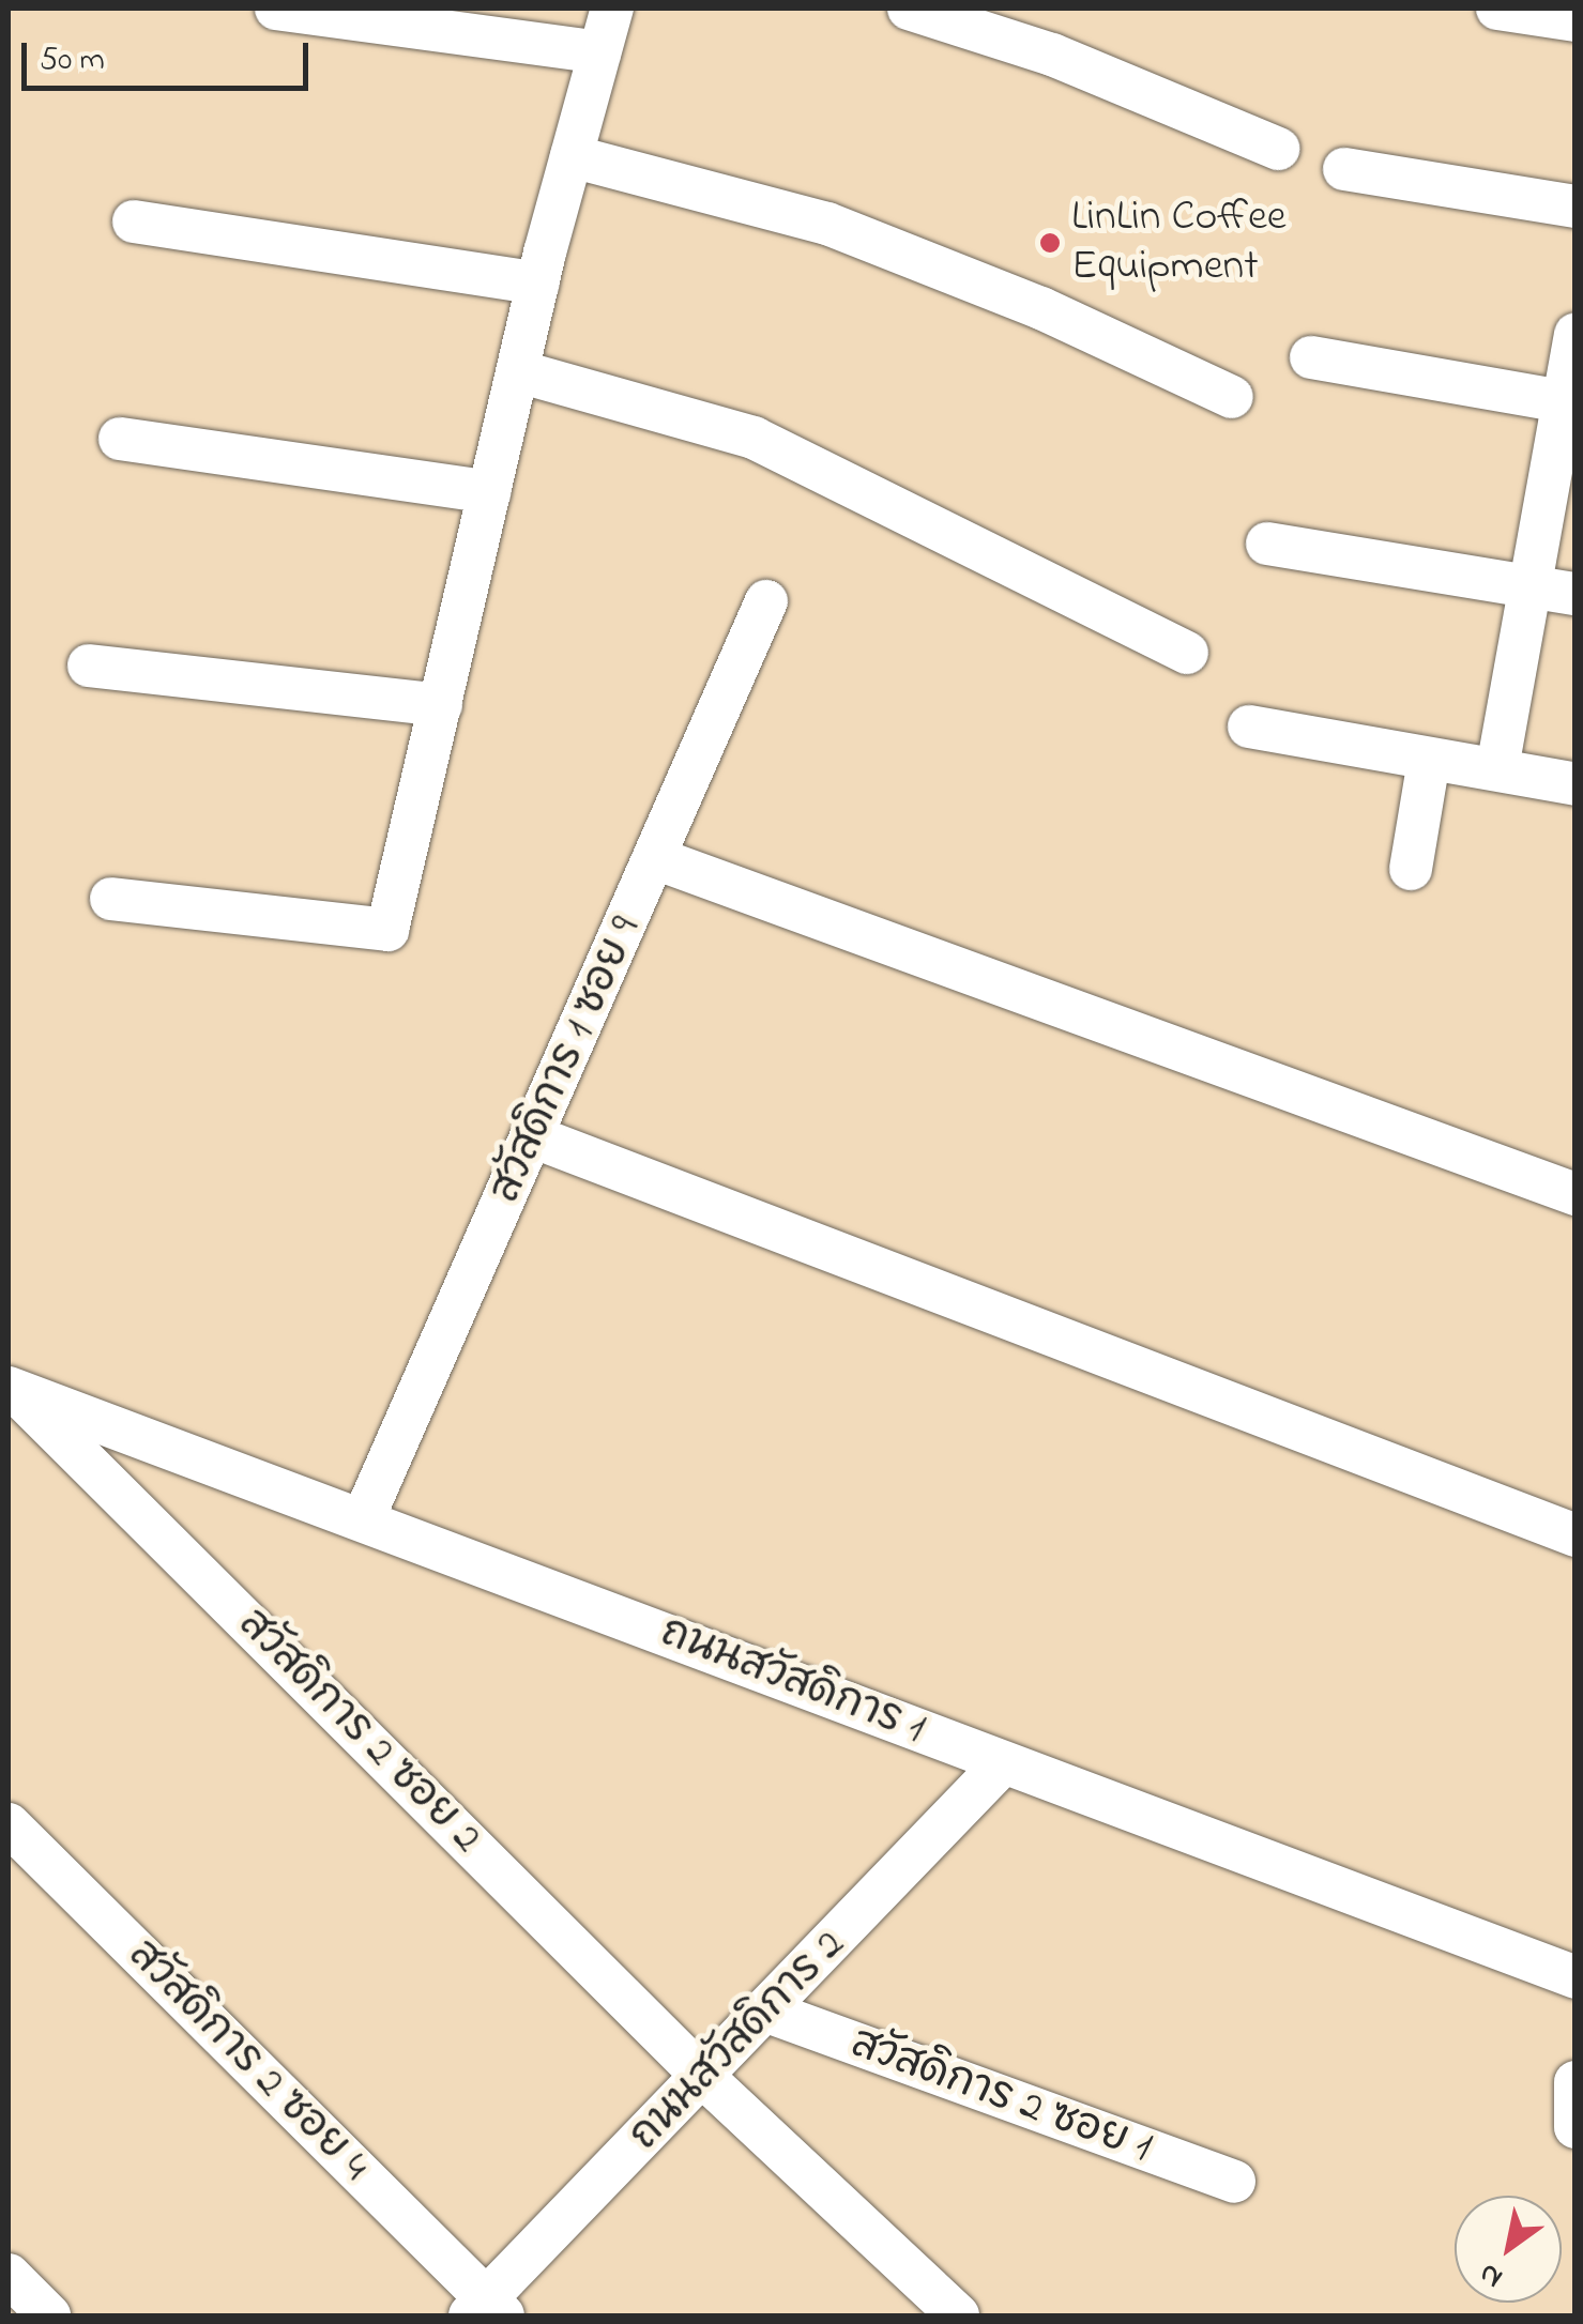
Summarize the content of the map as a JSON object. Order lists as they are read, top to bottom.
{
  "streets": {
    "street": [
      "สวัสดิการ 1 ซอย 9",
      "ถนนสวัสดิการ 1",
      "สวัสดิการ 2 ซอย 2",
      "ถนนสวัสดิการ 2",
      "สวัสดิการ 2 ซอย 4",
      "สวัสดิการ 2 ซอย 1"
    ]
  },
  "crossings": [
    ["สวัสดิการ 1 ซอย 9", "ถนนสวัสดิการ 1"],
    ["ถนนสวัสดิการ 1", "สวัสดิการ 2 ซอย 2"],
    ["ถนนสวัสดิการ 1", "ถนนสวัสดิการ 2"],
    ["สวัสดิการ 2 ซอย 2", "ถนนสวัสดิการ 2"],
    ["ถนนสวัสดิการ 2", "สวัสดิการ 2 ซอย 4"],
    ["ถนนสวัสดิการ 2", "สวัสดิการ 2 ซอย 1"]
  ],
  "places": ["LinLin Coffee Equipment"],
  "scale_bar": "50 m",
  "north": "bottom left"
}
